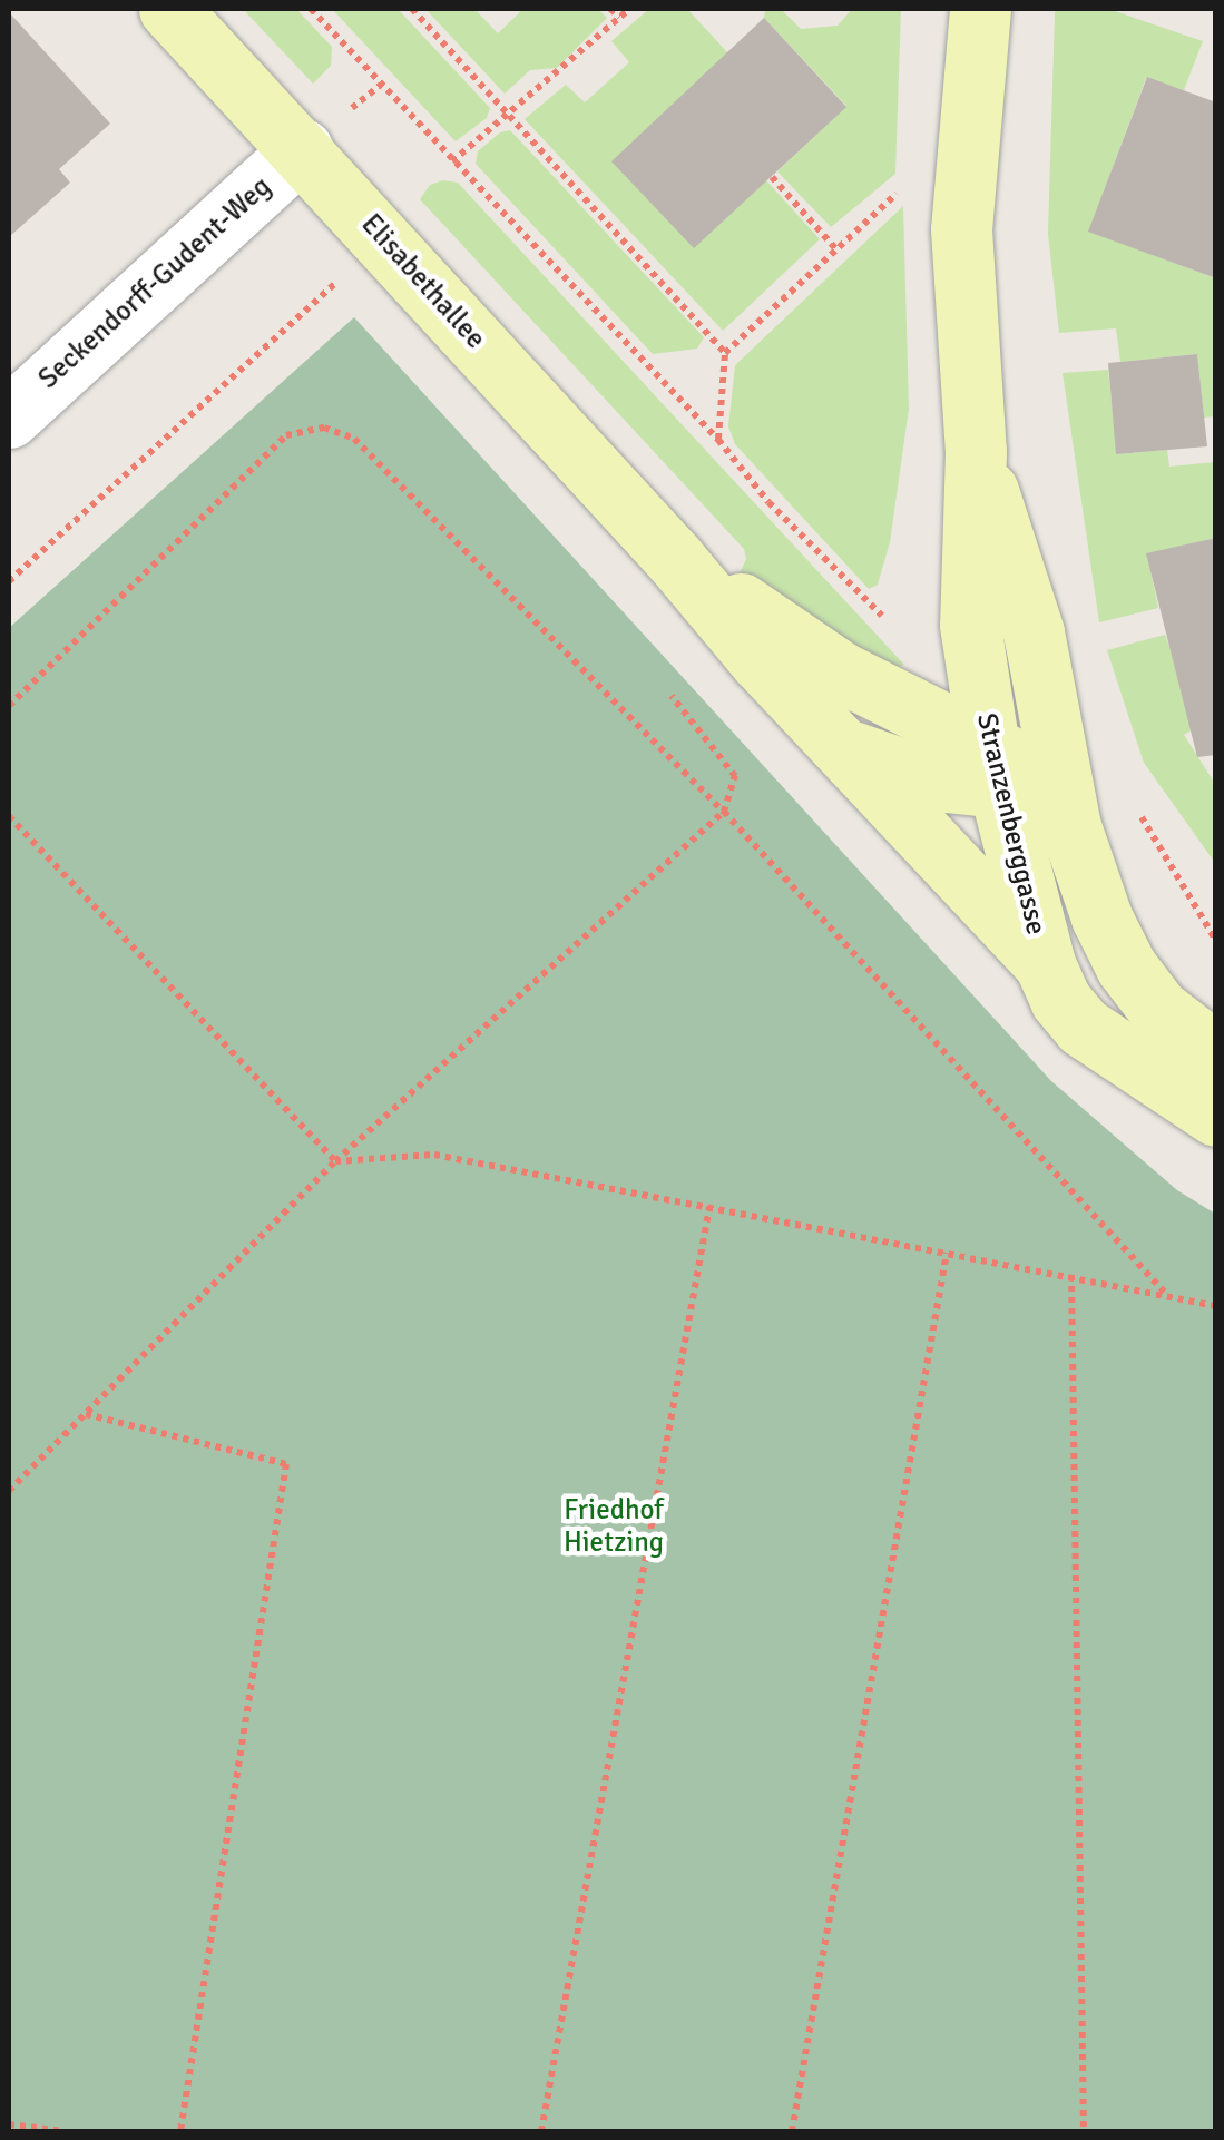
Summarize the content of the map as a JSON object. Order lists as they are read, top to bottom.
{
  "streets": {
    "street": ["Elisabethallee", "Seckendorff-Gudent-Weg", "Stranzenberggasse"]
  },
  "crossings": [
    ["Elisabethallee", "Seckendorff-Gudent-Weg"],
    ["Elisabethallee", "Stranzenberggasse"]
  ],
  "parks": ["Friedhof Hietzing"]
}
